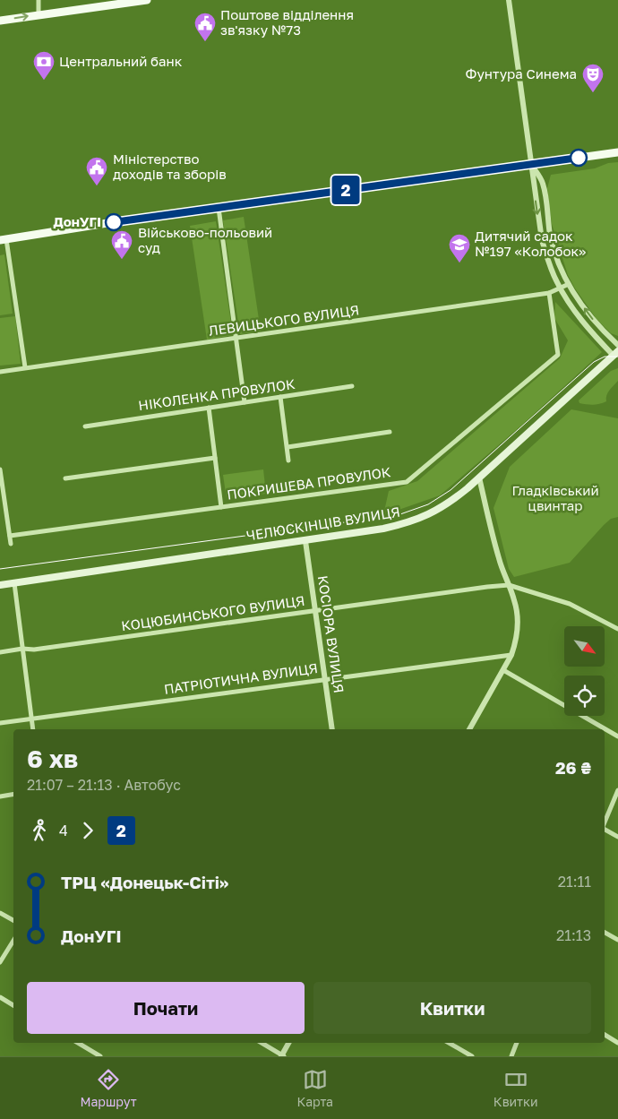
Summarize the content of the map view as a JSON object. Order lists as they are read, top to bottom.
{
  "streets": {
    "main road": ["ЧЕЛЮСКІНЦІВ ВУЛИЦЯ"],
    "street": [
      "ЛЕВИЦЬКОГО ВУЛИЦЯ",
      "НІКОЛЕНКА ПРОВУЛОК",
      "ПОКРИШЕВА ПРОВУЛОК",
      "КОЦЮБИНСЬКОГО ВУЛИЦЯ",
      "КОСІОРА ВУЛИЦЯ",
      "ПАТРІОТИЧНА ВУЛИЦЯ"
    ]
  },
  "crossings": [
    ["ЛЕВИЦЬКОГО ВУЛИЦЯ", "ПОКРИШЕВА ПРОВУЛОК"],
    ["ЧЕЛЮСКІНЦІВ ВУЛИЦЯ", "КОСІОРА ВУЛИЦЯ"],
    ["КОЦЮБИНСЬКОГО ВУЛИЦЯ", "КОСІОРА ВУЛИЦЯ"],
    ["КОСІОРА ВУЛИЦЯ", "ПАТРІОТИЧНА ВУЛИЦЯ"]
  ],
  "parks": ["Гладківський цвинтар"],
  "places": {
    "public building": ["Поштове відділення зв'язку №73", "Міністерство доходів та зборів", "Військово-польовий суд"],
    "bank": ["Центральний банк"],
    "theatre": ["Фунтура Синема"],
    "other": ["ДонУГІ"],
    "school or university": ["Дитячий садок №197 «Колобок»"]
  },
  "lines": ["bus line 2"],
  "north": "bottom right",
  "page": {
    "on_map": "2",
    "heading": ["6 хв", "21:07 – 21:13 · Автобус", "26 ₴"],
    "legs": ["4", "2"],
    "list": [
      {
        "name": "ТРЦ «Донецьк-Сіті»",
        "value": "21:11"
      },
      {
        "name": "ДонУГІ",
        "value": "21:13"
      }
    ],
    "buttons": ["Почати", "Квитки"],
    "tabs": ["Маршрут", "Карта", "Квитки"]
  }
}
